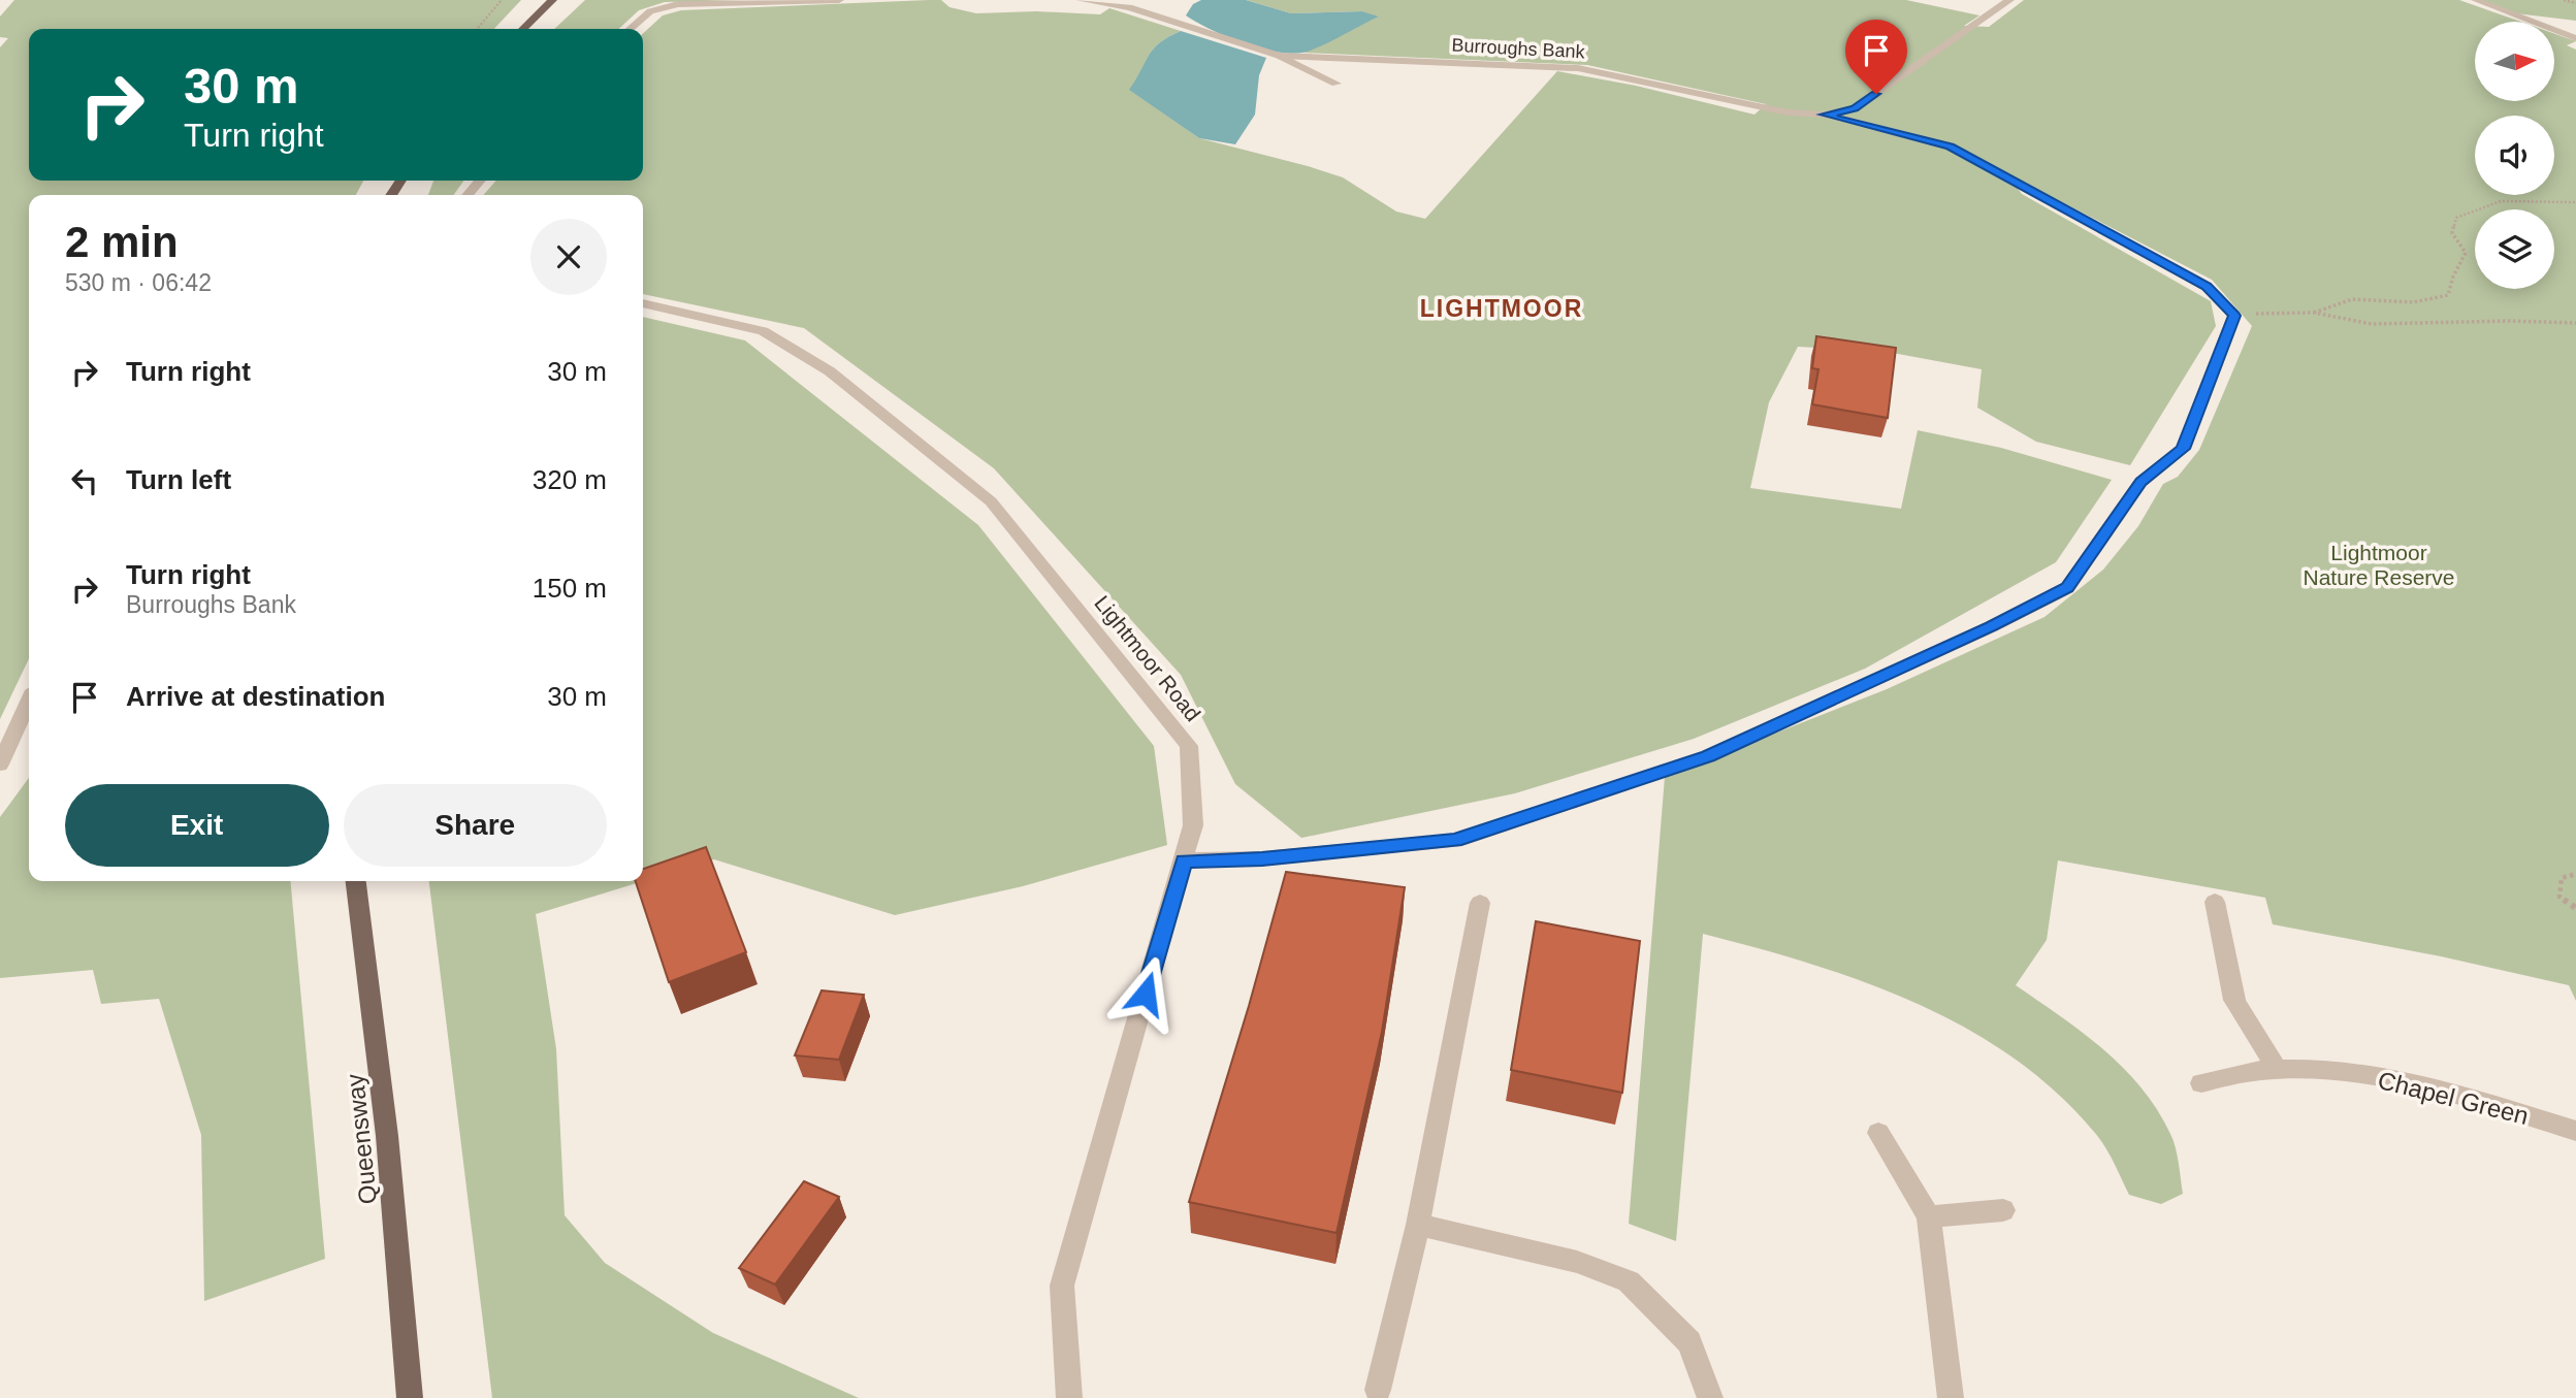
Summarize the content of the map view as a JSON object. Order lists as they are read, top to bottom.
{
  "streets": {
    "main road": ["Queensway"],
    "street": ["Burroughs Bank", "Lightmoor Road", "Chapel Green"]
  },
  "districts": ["LIGHTMOOR"],
  "parks": ["Lightmoor Nature Reserve"],
  "north": "right",
  "page": {
    "turn": ["30 m", "Turn right"],
    "heading": ["2 min", "530 m · 06:42"],
    "list": [
      {
        "name": "Turn right",
        "value": "30 m"
      },
      {
        "name": "Turn left",
        "value": "320 m"
      },
      {
        "name": "Turn right",
        "note": "Burroughs Bank",
        "value": "150 m"
      },
      {
        "name": "Arrive at destination",
        "value": "30 m"
      }
    ],
    "buttons": ["Exit", "Share"]
  }
}
